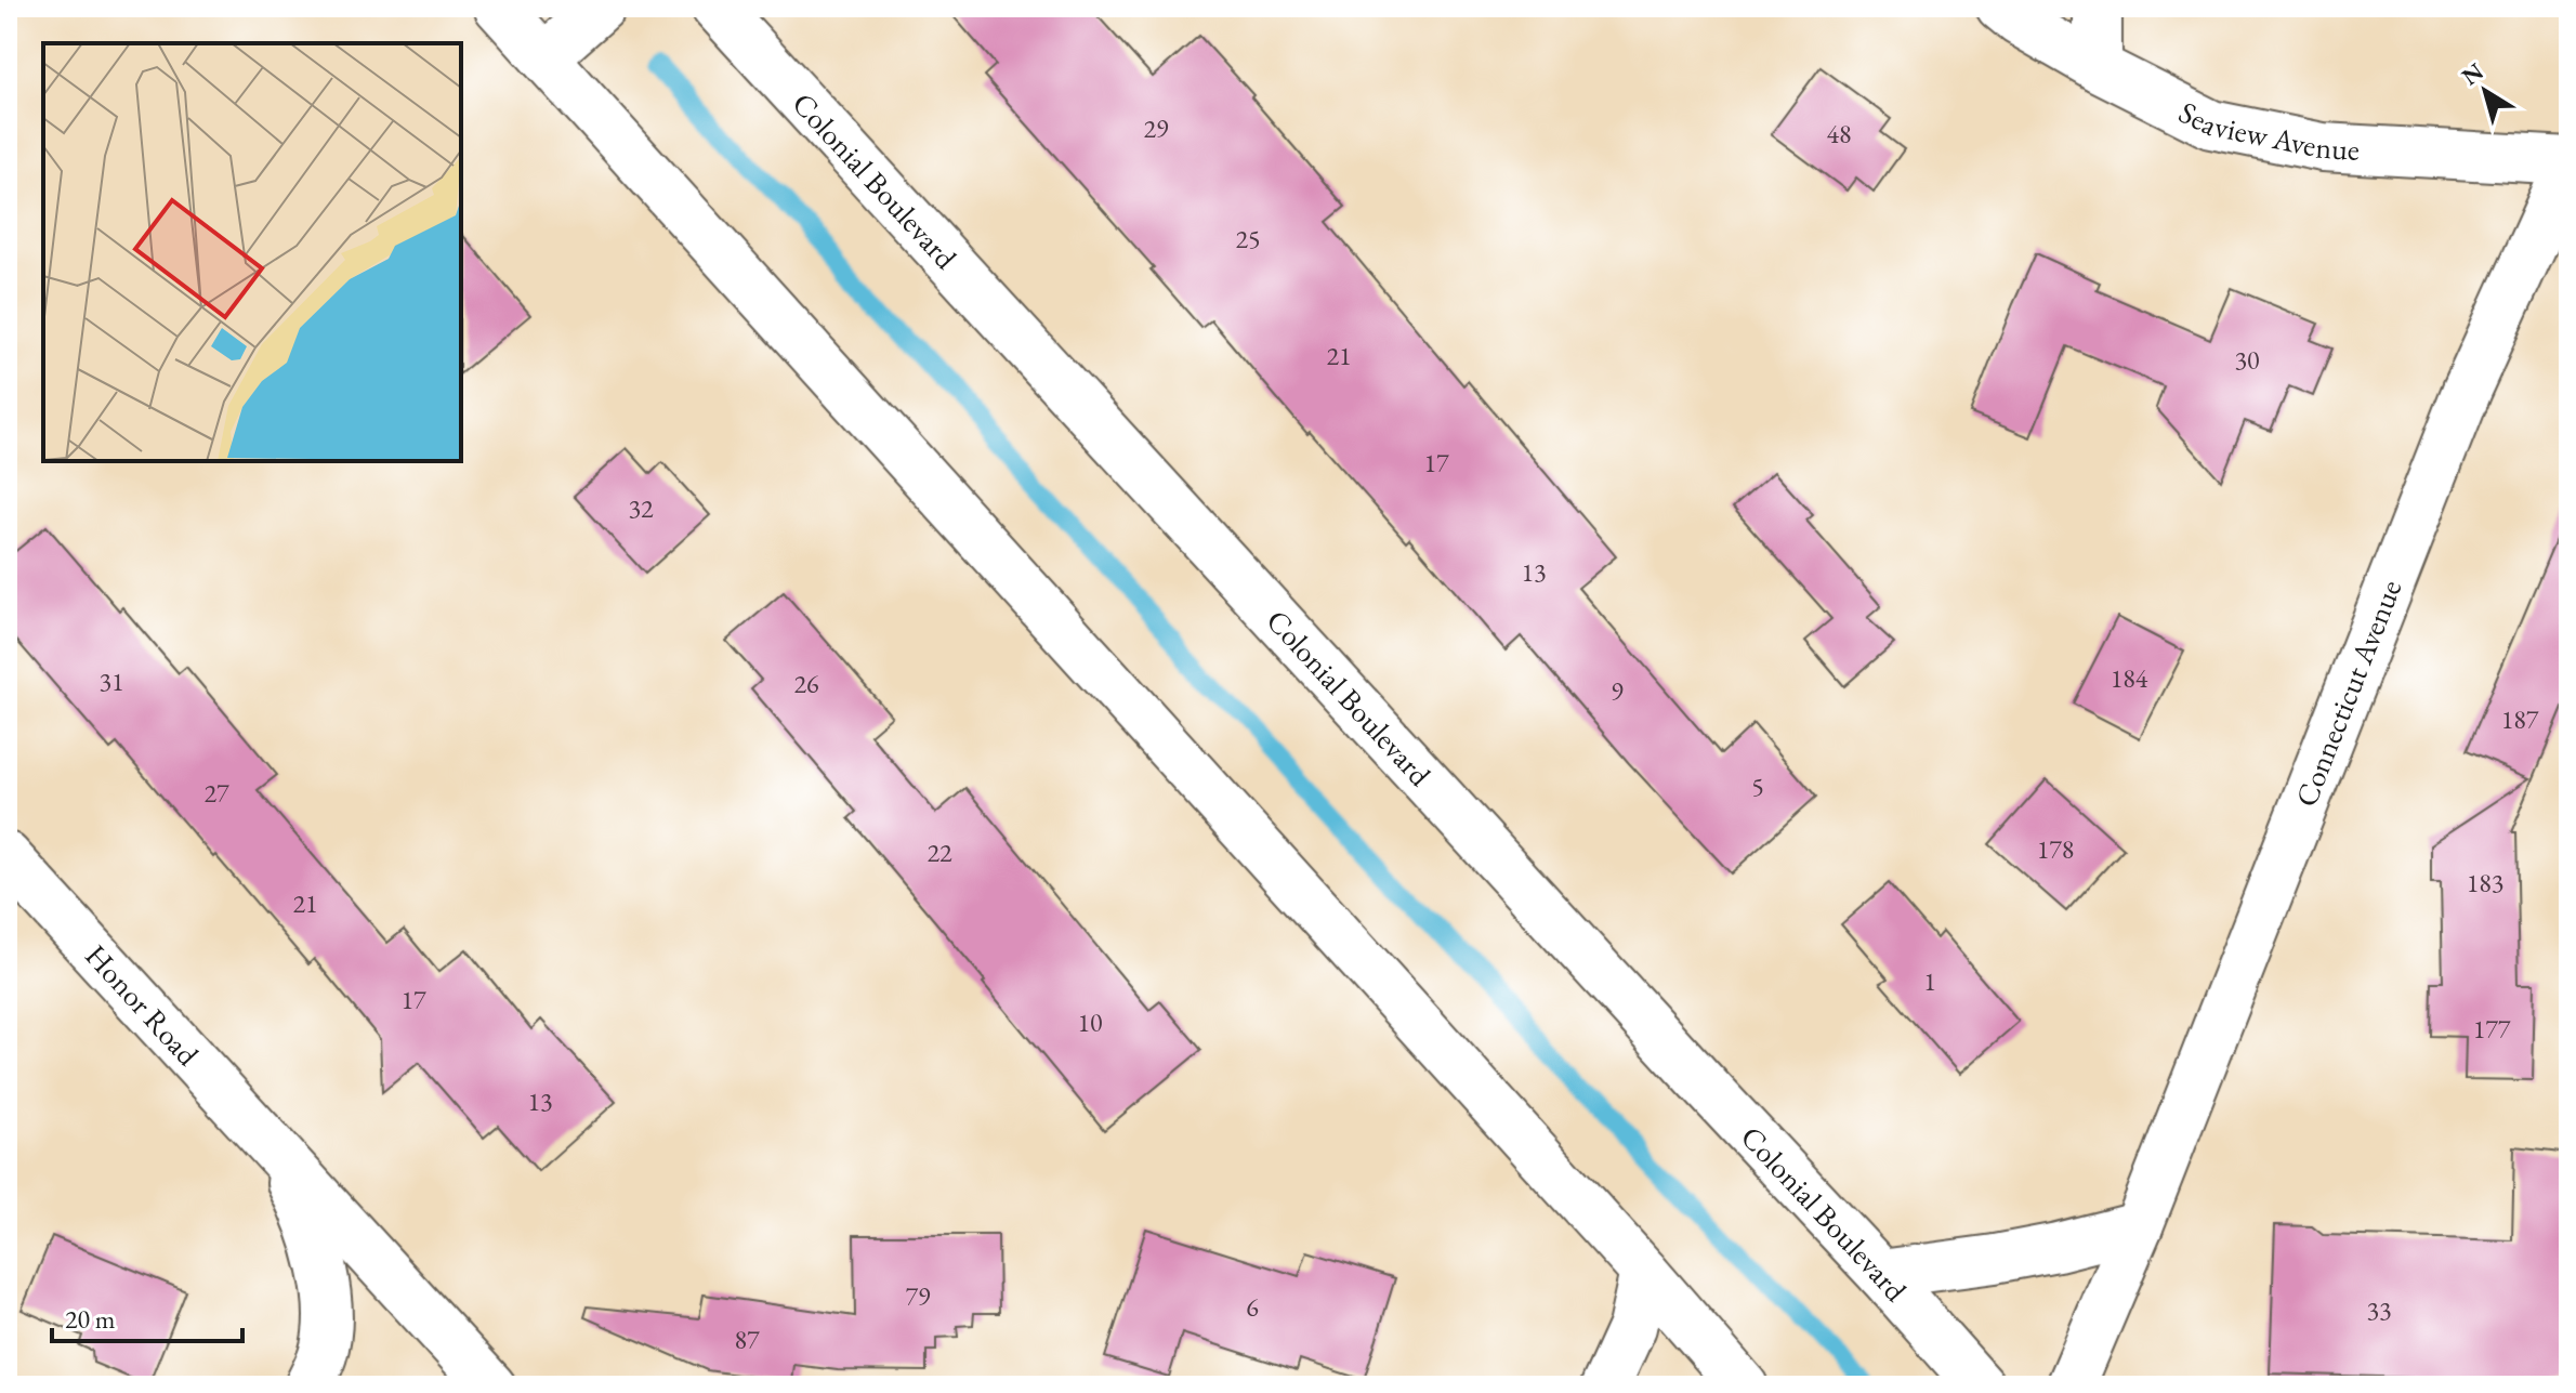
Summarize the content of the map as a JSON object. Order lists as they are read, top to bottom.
{
  "streets": {
    "street": [
      "Seaview Avenue",
      "Colonial Boulevard",
      "Connecticut Avenue",
      "Honor Road"
    ]
  },
  "crossings": [
    ["Seaview Avenue", "Connecticut Avenue"]
  ],
  "house_numbers": [
    "29",
    "48",
    "25",
    "21",
    "30",
    "17",
    "32",
    "13",
    "184",
    "31",
    "26",
    "9",
    "187",
    "5",
    "27",
    "178",
    "22",
    "183",
    "21",
    "1",
    "17",
    "10",
    "177",
    "13",
    "79",
    "6",
    "33",
    "87"
  ],
  "scale_bar": "20 m",
  "north": "top left"
}
